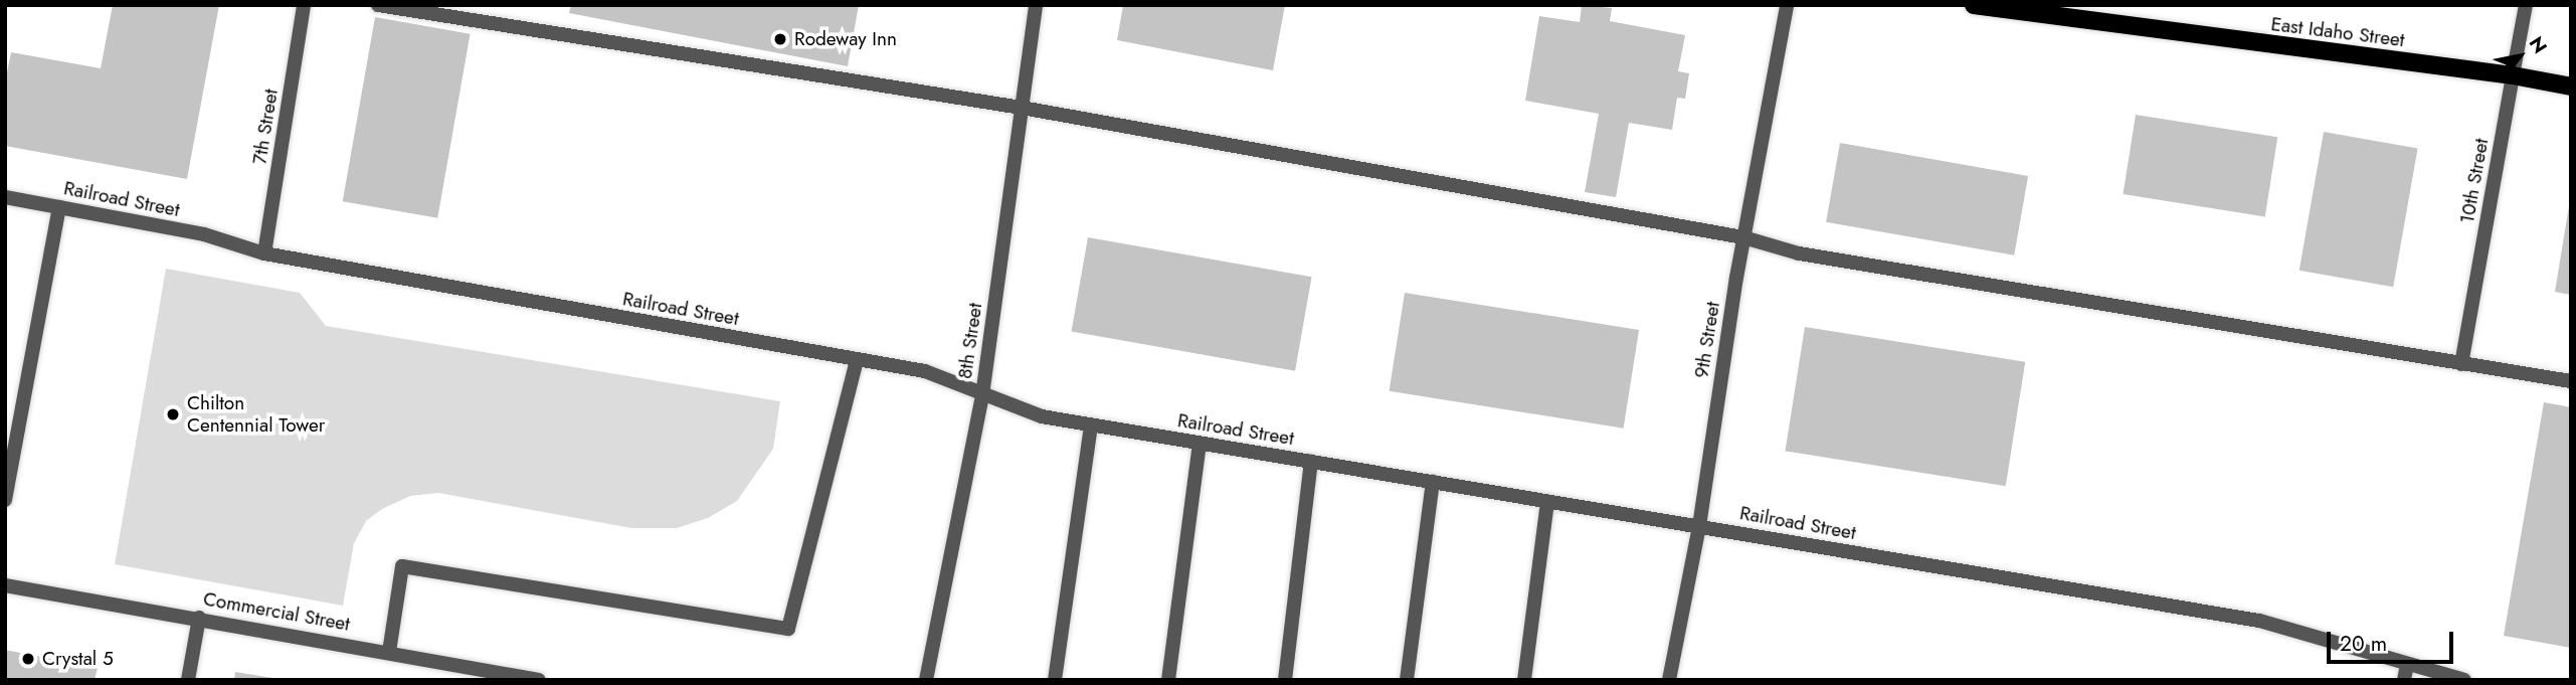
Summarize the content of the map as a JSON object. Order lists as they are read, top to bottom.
{
  "streets": {
    "main road": ["East Idaho Street"],
    "street": [
      "7th Street",
      "10th Street",
      "Railroad Street",
      "9th Street",
      "8th Street",
      "Commercial Street"
    ]
  },
  "crossings": [
    ["East Idaho Street", "10th Street"],
    ["7th Street", "Railroad Street"],
    ["Railroad Street", "9th Street"],
    ["Railroad Street", "8th Street"]
  ],
  "places": ["Rodeway Inn", "Chilton Centennial Tower", "Crystal 5"],
  "scale_bar": "20 m",
  "north": "top right"
}
